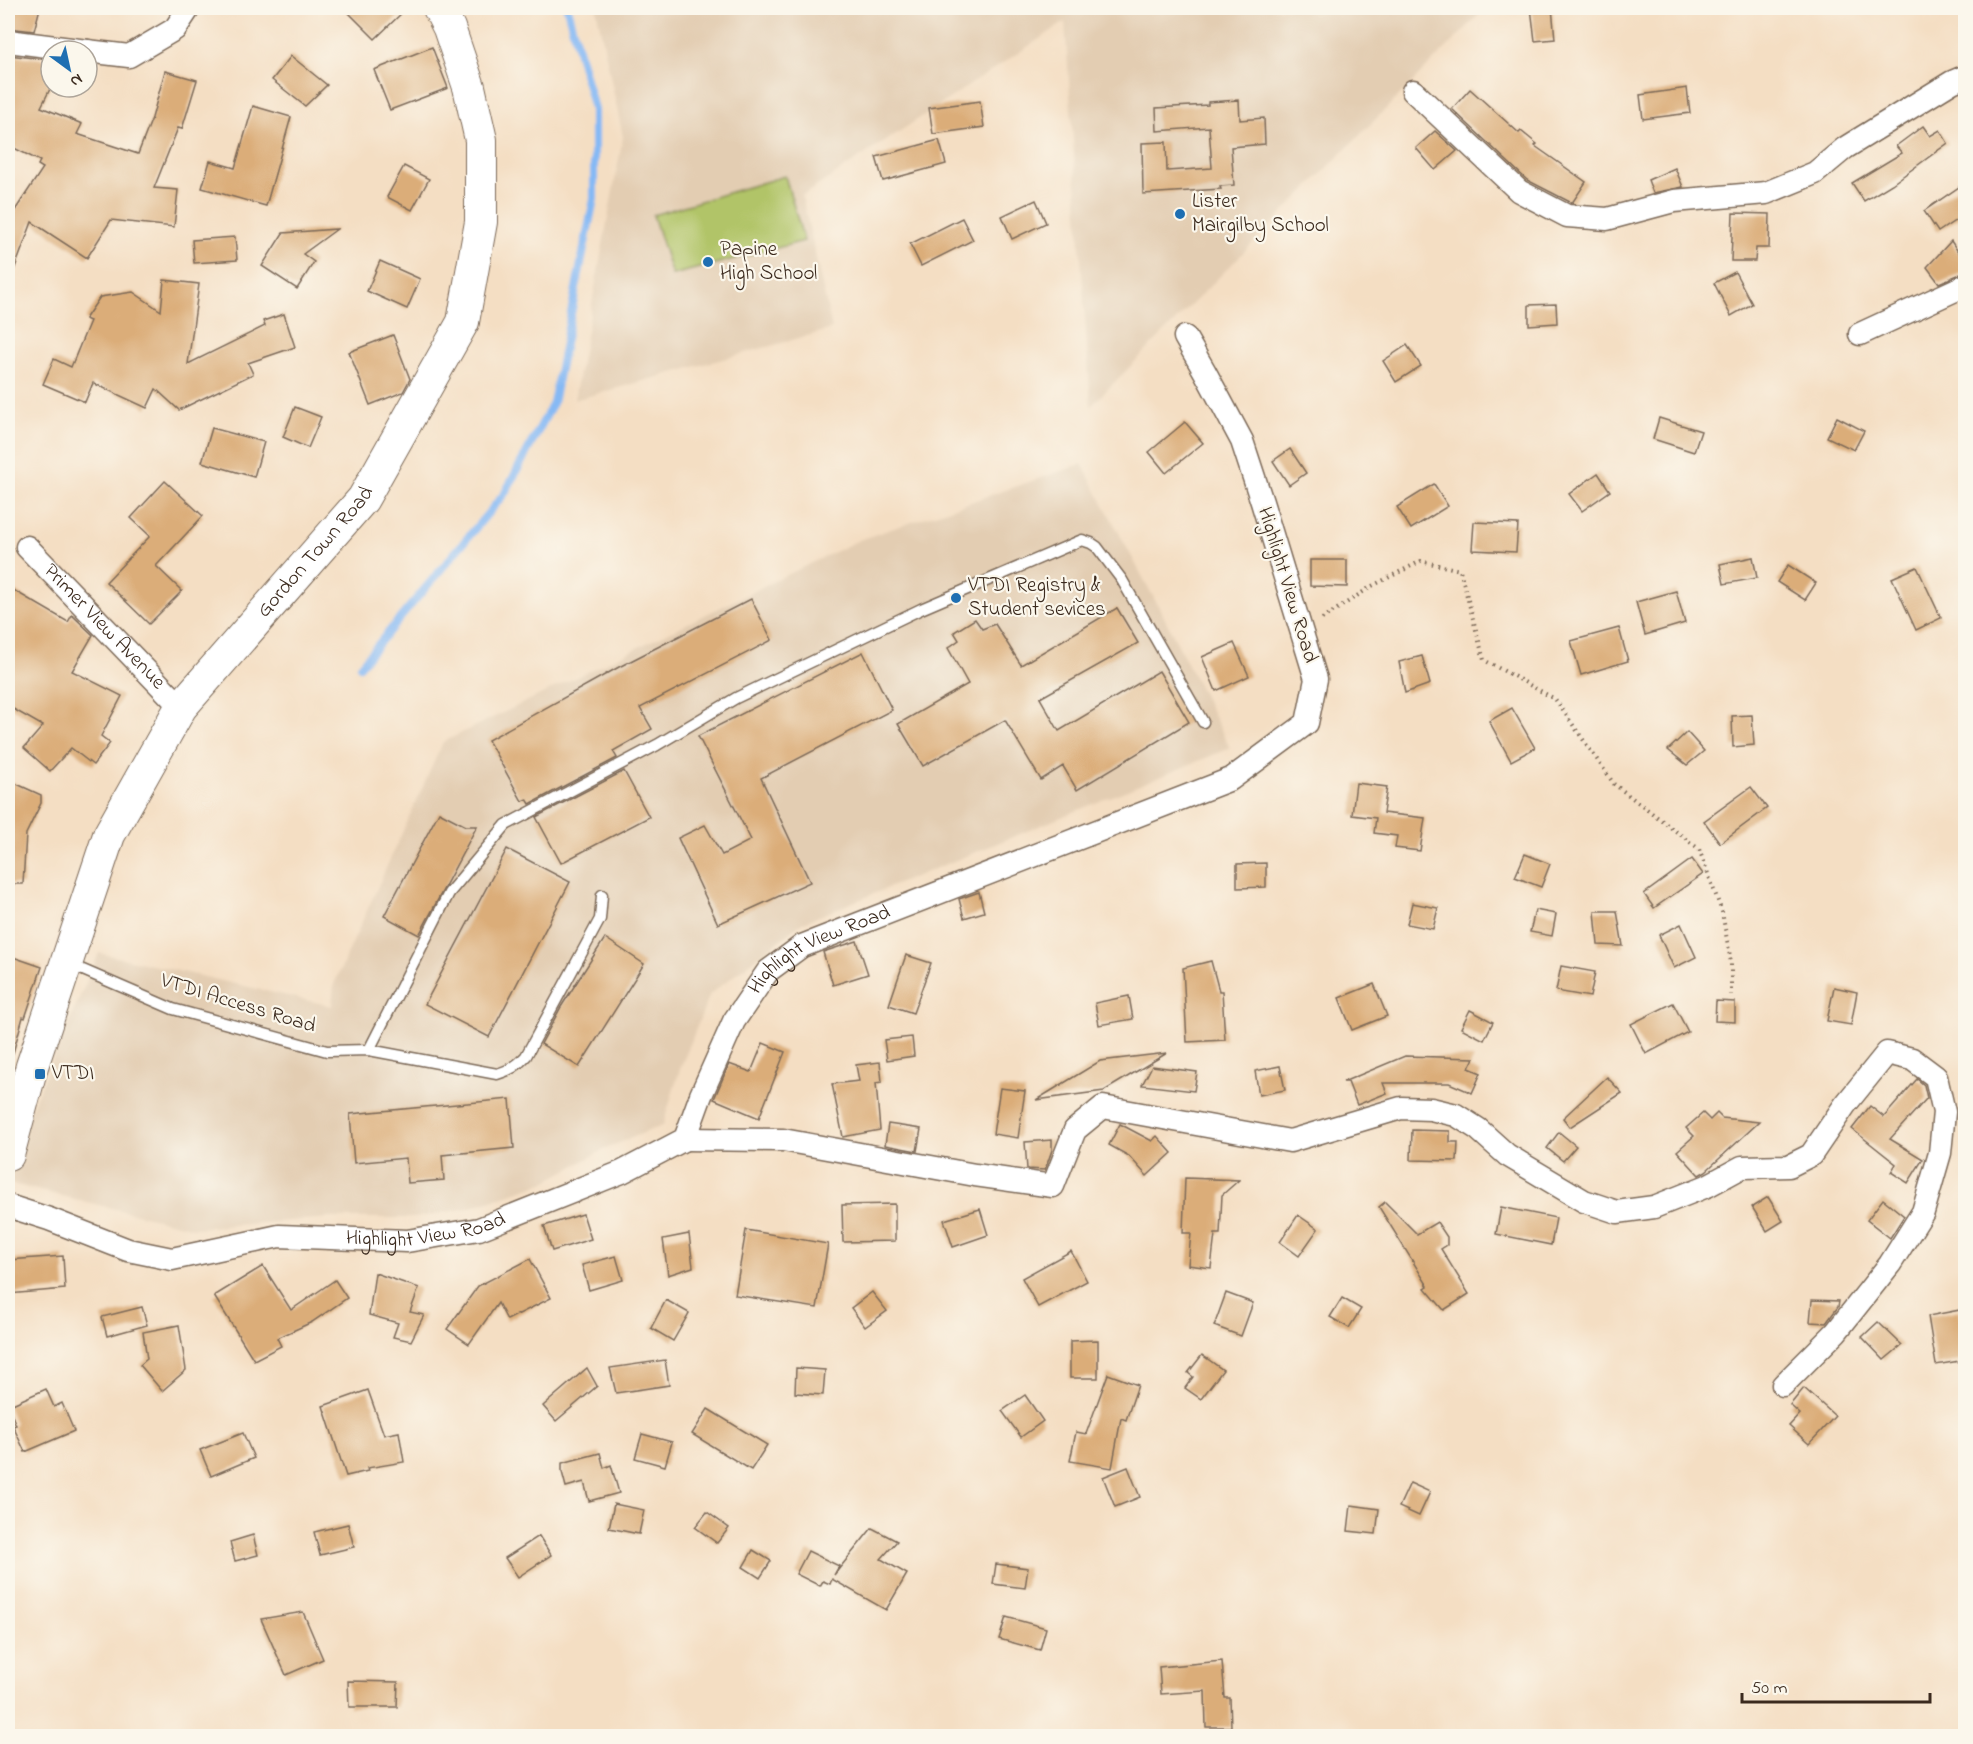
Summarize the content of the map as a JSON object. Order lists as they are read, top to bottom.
{
  "streets": {
    "main road": ["Gordon Town Road"],
    "street": ["Highlight View Road", "Primer View Avenue"],
    "lane": ["VTDI Access Road"]
  },
  "crossings": [
    ["Gordon Town Road", "Primer View Avenue"],
    ["Gordon Town Road", "VTDI Access Road"]
  ],
  "places": {
    "other": ["Lister Mairgilby School", "Papine High School", "VTDI Registry & Student sevices"],
    "transit": ["VTDI"]
  },
  "scale_bar": "50 m",
  "north": "bottom right"
}
